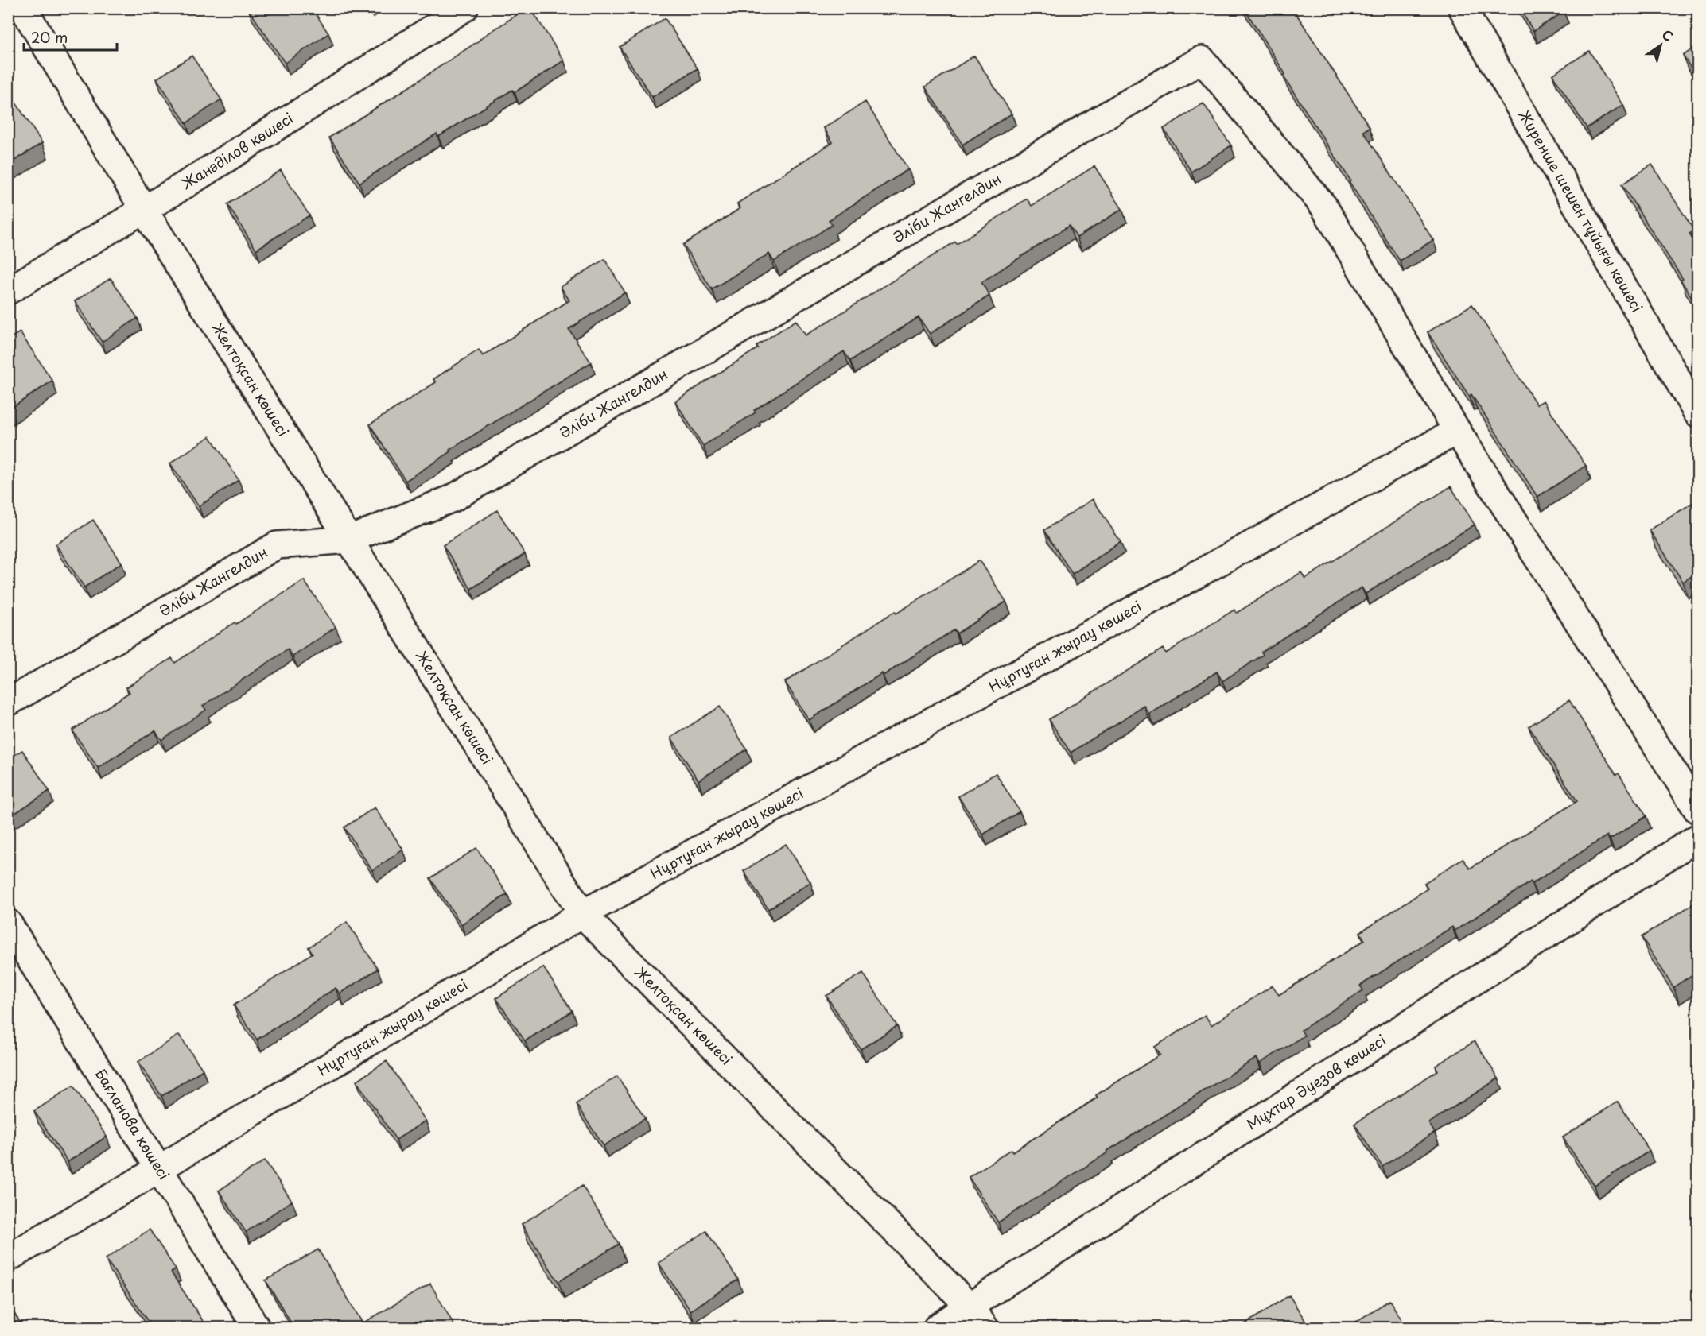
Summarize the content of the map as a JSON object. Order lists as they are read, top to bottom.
{
  "streets": {
    "street": [
      "Жанәділов көшесі",
      "Әліби Жангелдин",
      "Жиренше шешен тұйығы көшесі",
      "Желтоқсан көшесі",
      "Нұртуған жырау көшесі",
      "Мұхтар Әуезов көшесі",
      "Бағланова көшесі"
    ]
  },
  "crossings": [
    ["Жанәділов көшесі", "Желтоқсан көшесі"],
    ["Әліби Жангелдин", "Желтоқсан көшесі"],
    ["Әліби Жангелдин", "Нұртуған жырау көшесі"],
    ["Желтоқсан көшесі", "Нұртуған жырау көшесі"],
    ["Желтоқсан көшесі", "Мұхтар Әуезов көшесі"],
    ["Нұртуған жырау көшесі", "Бағланова көшесі"]
  ],
  "scale_bar": "20 m",
  "north": "top right"
}
